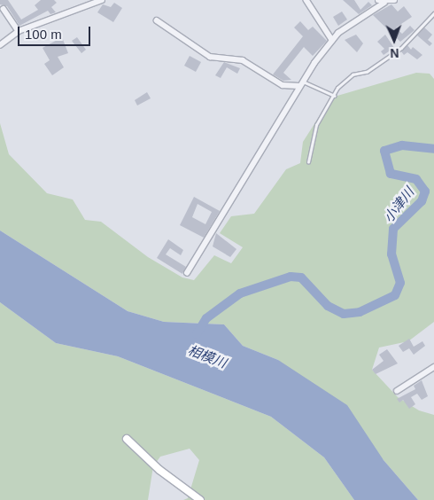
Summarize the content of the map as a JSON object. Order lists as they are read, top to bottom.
{
  "water": ["小津川", "相模川"],
  "scale_bar": "100 m",
  "north": "bottom"
}
